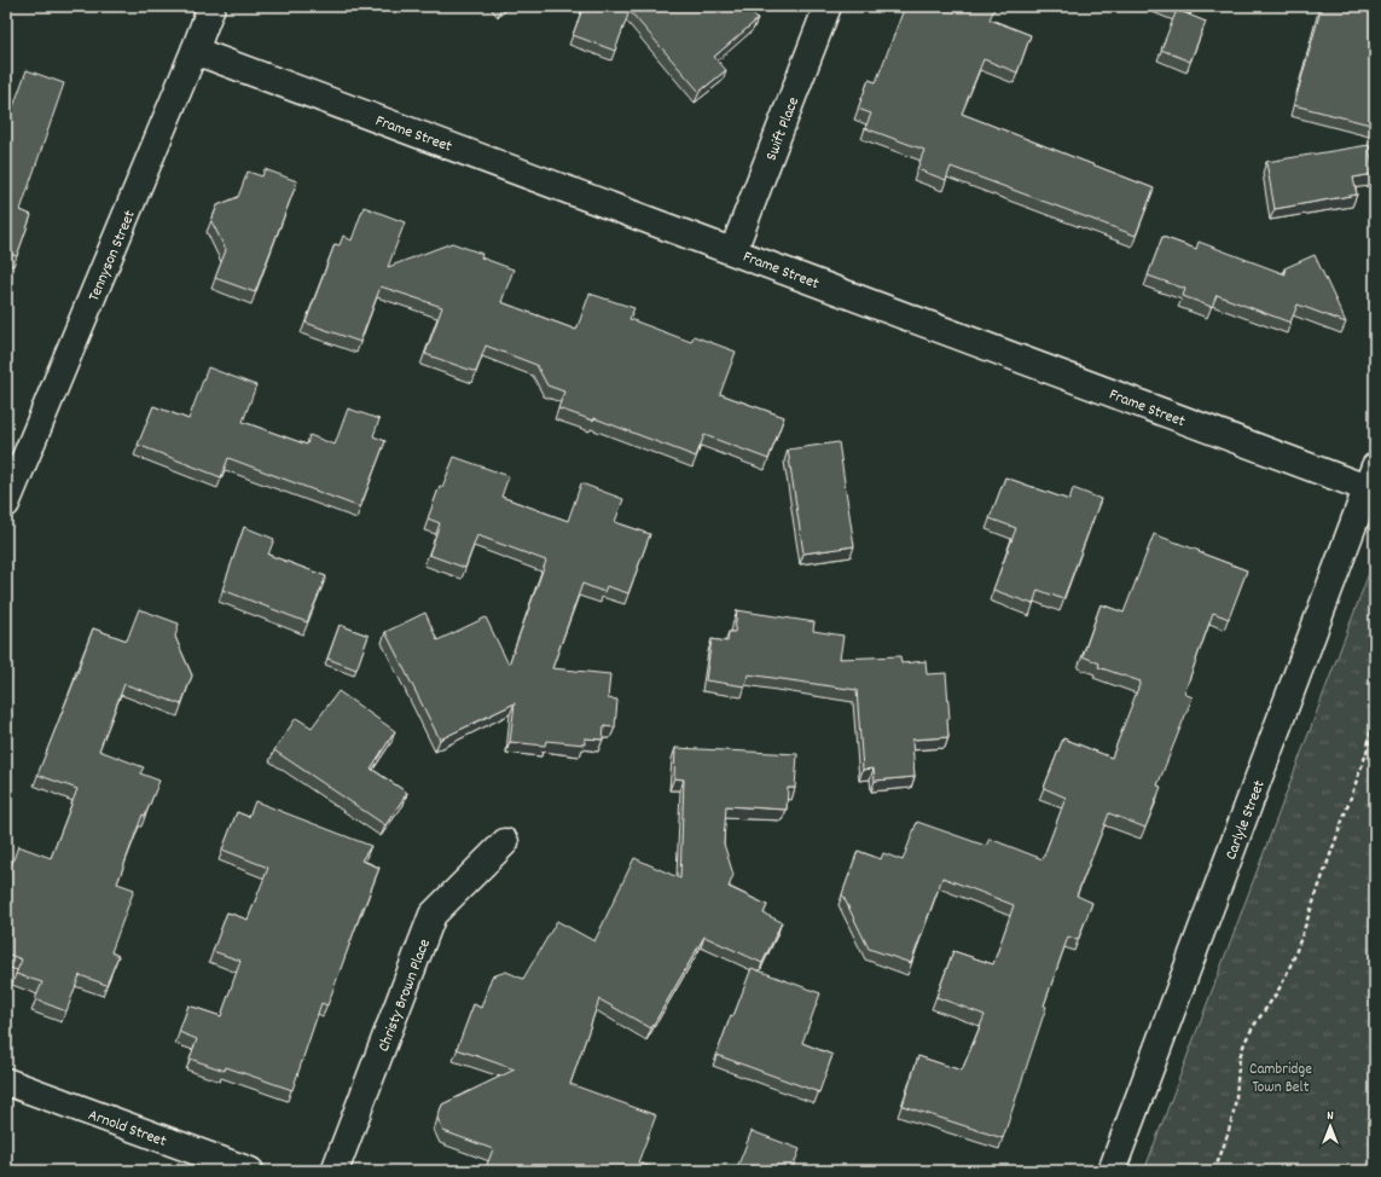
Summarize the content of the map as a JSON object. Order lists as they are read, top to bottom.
{
  "streets": {
    "street": [
      "Swift Place",
      "Frame Street",
      "Tennyson Street",
      "Carlyle Street",
      "Christy Brown Place",
      "Arnold Street"
    ]
  },
  "crossings": [
    ["Swift Place", "Frame Street"],
    ["Frame Street", "Tennyson Street"],
    ["Frame Street", "Carlyle Street"]
  ],
  "parks": ["Cambridge Town Belt"],
  "north": "top"
}
